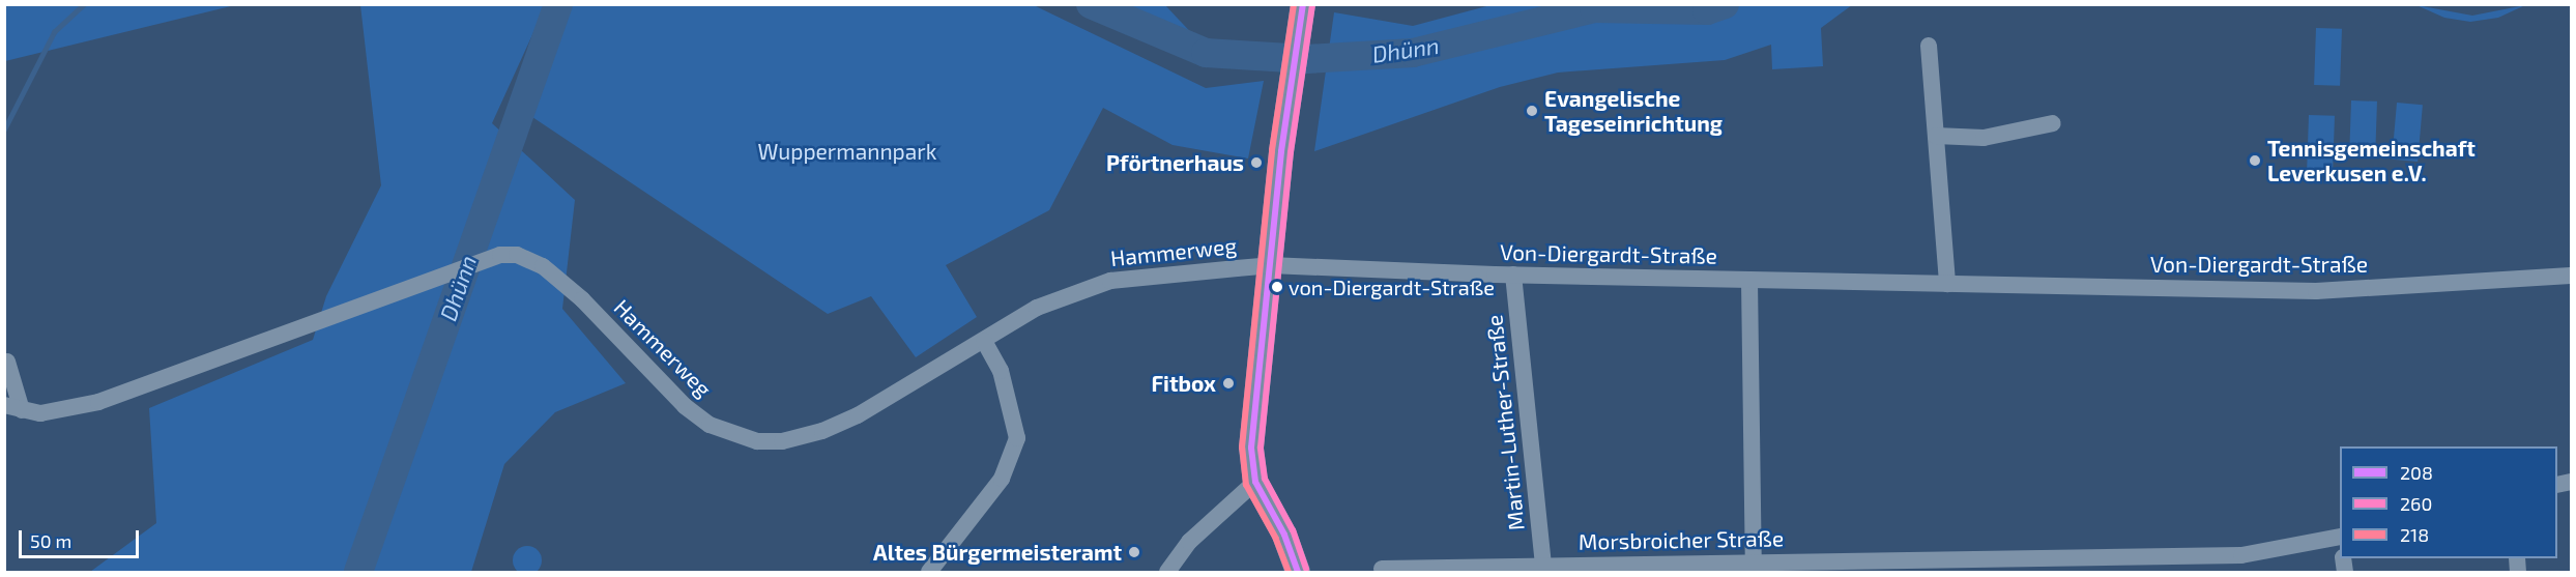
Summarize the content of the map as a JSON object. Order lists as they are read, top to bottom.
{
  "streets": {
    "street": [
      "Hammerweg",
      "Von-Diergardt-Straße",
      "Martin-Luther-Straße",
      "Morsbroicher Straße"
    ]
  },
  "crossings": [
    ["Hammerweg", "Von-Diergardt-Straße"],
    ["Von-Diergardt-Straße", "Martin-Luther-Straße"],
    ["Martin-Luther-Straße", "Morsbroicher Straße"]
  ],
  "water": ["Dhünn"],
  "parks": ["Wuppermannpark"],
  "places": [
    "Evangelische Tageseinrichtung",
    "Tennisgemeinschaft Leverkusen e.V.",
    "Pförtnerhaus",
    "von-Diergardt-Straße",
    "Fitbox",
    "Altes Bürgermeisteramt"
  ],
  "lines": ["transit line 208", "transit line 218", "transit line 260"],
  "legend": ["208", "260", "218"],
  "scale_bar": "50 m"
}
